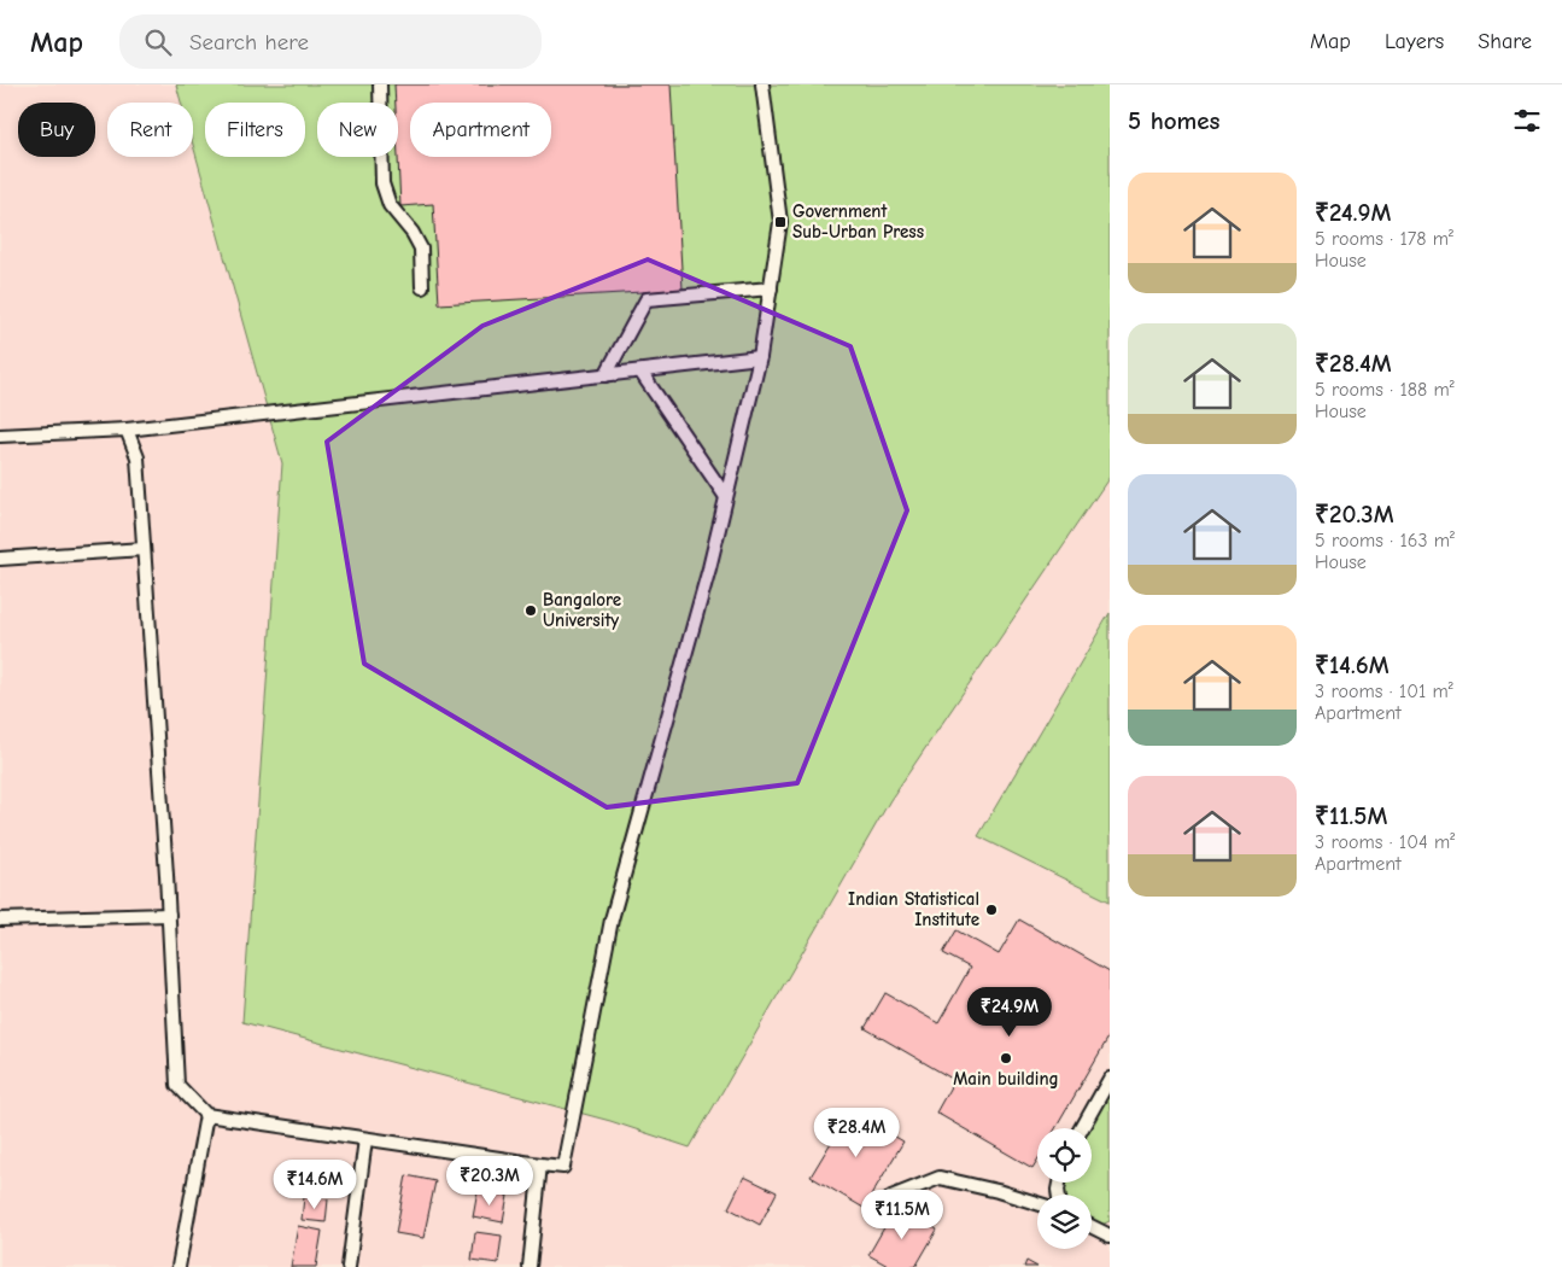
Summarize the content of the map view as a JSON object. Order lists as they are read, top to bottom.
{
  "places": {
    "transit": ["Government Sub-Urban Press"],
    "other": ["Bangalore University", "Indian Statistical Institute", "Main building"]
  },
  "page": {
    "header": "Map",
    "search": "Search here",
    "nav": ["Map", "Layers", "Share"],
    "heading": "5 homes",
    "chip": [
      "Buy",
      "Rent",
      "Filters",
      "New",
      "Apartment"
    ],
    "list": [
      {
        "name": "₹24.9M",
        "note": "5 rooms · 178 m² · House"
      },
      {
        "name": "₹28.4M",
        "note": "5 rooms · 188 m² · House"
      },
      {
        "name": "₹20.3M",
        "note": "5 rooms · 163 m² · House"
      },
      {
        "name": "₹14.6M",
        "note": "3 rooms · 101 m² · Apartment"
      },
      {
        "name": "₹11.5M",
        "note": "3 rooms · 104 m² · Apartment"
      }
    ],
    "price": [
      "₹24.9M",
      "₹28.4M",
      "₹20.3M",
      "₹14.6M",
      "₹11.5M"
    ]
  }
}
